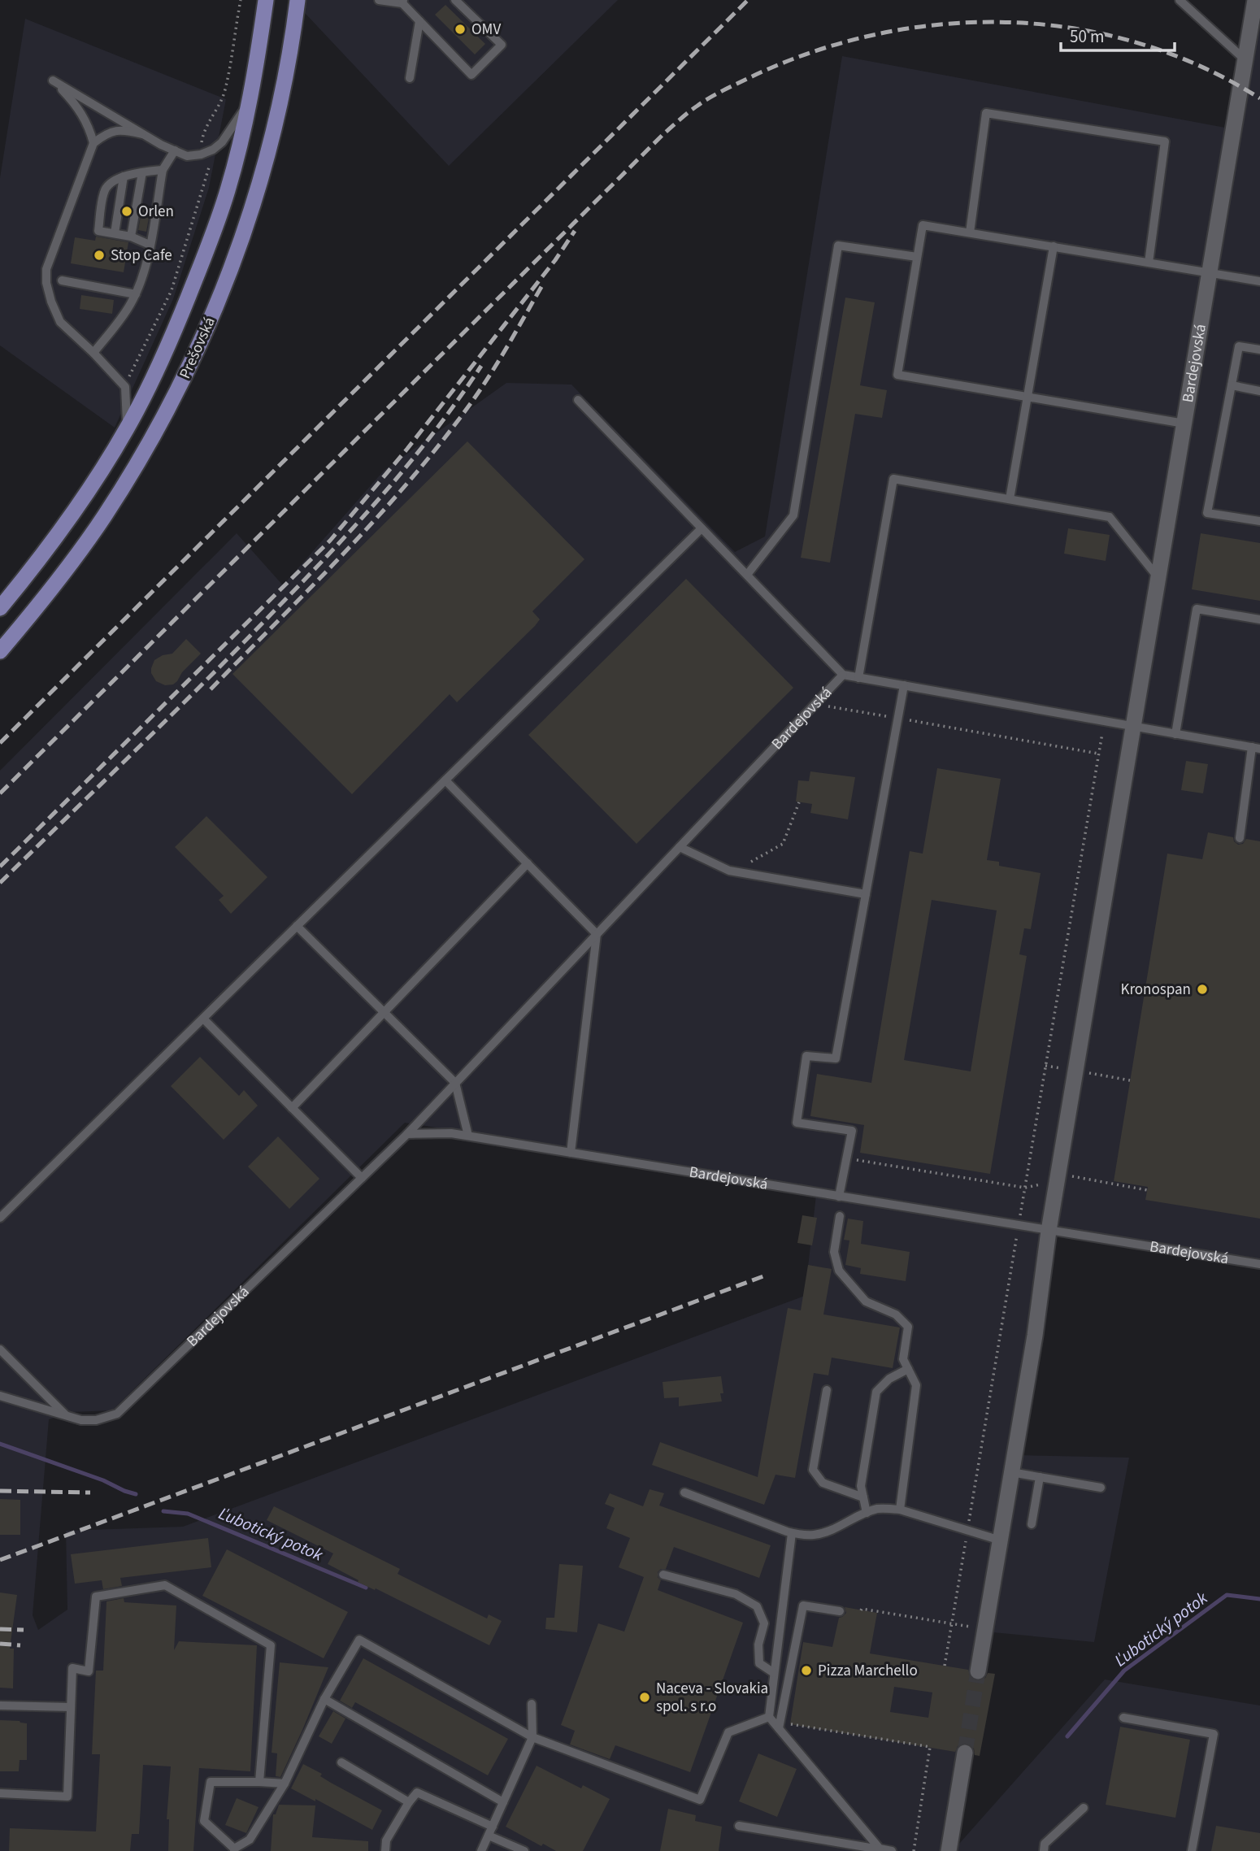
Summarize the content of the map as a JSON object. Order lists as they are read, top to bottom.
{
  "streets": {
    "main road": ["Prešovská"],
    "street": ["Bardejovská"]
  },
  "water": ["Ľubotický potok"],
  "places": [
    "OMV",
    "Orlen",
    "Stop Cafe",
    "Kronospan",
    "Pizza Marchello",
    "Naceva - Slovakia spol. s r.o"
  ],
  "scale_bar": "50 m"
}
